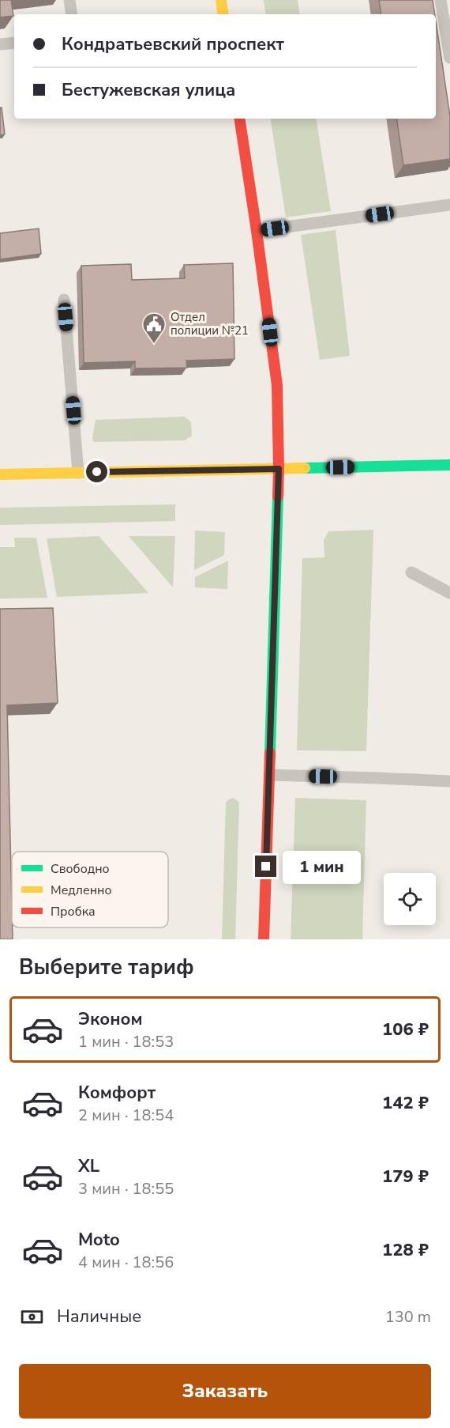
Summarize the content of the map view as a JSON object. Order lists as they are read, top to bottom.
{
  "places": {
    "public building": ["Отдел полиции №21"]
  },
  "legend": ["Свободно", "Медленно", "Пробка"],
  "page": {
    "banner": ["Кондратьевский проспект", "Бестужевская улица"],
    "bubble": "1 мин",
    "heading": "Выберите тариф",
    "list": [
      {
        "name": "Эконом",
        "note": "1 мин · 18:53",
        "value": "106 ₽"
      },
      {
        "name": "Комфорт",
        "note": "2 мин · 18:54",
        "value": "142 ₽"
      },
      {
        "name": "XL",
        "note": "3 мин · 18:55",
        "value": "179 ₽"
      },
      {
        "name": "Moto",
        "note": "4 мин · 18:56",
        "value": "128 ₽"
      }
    ],
    "pay": ["Наличные", "130 m"],
    "buttons": "Заказать"
  }
}
